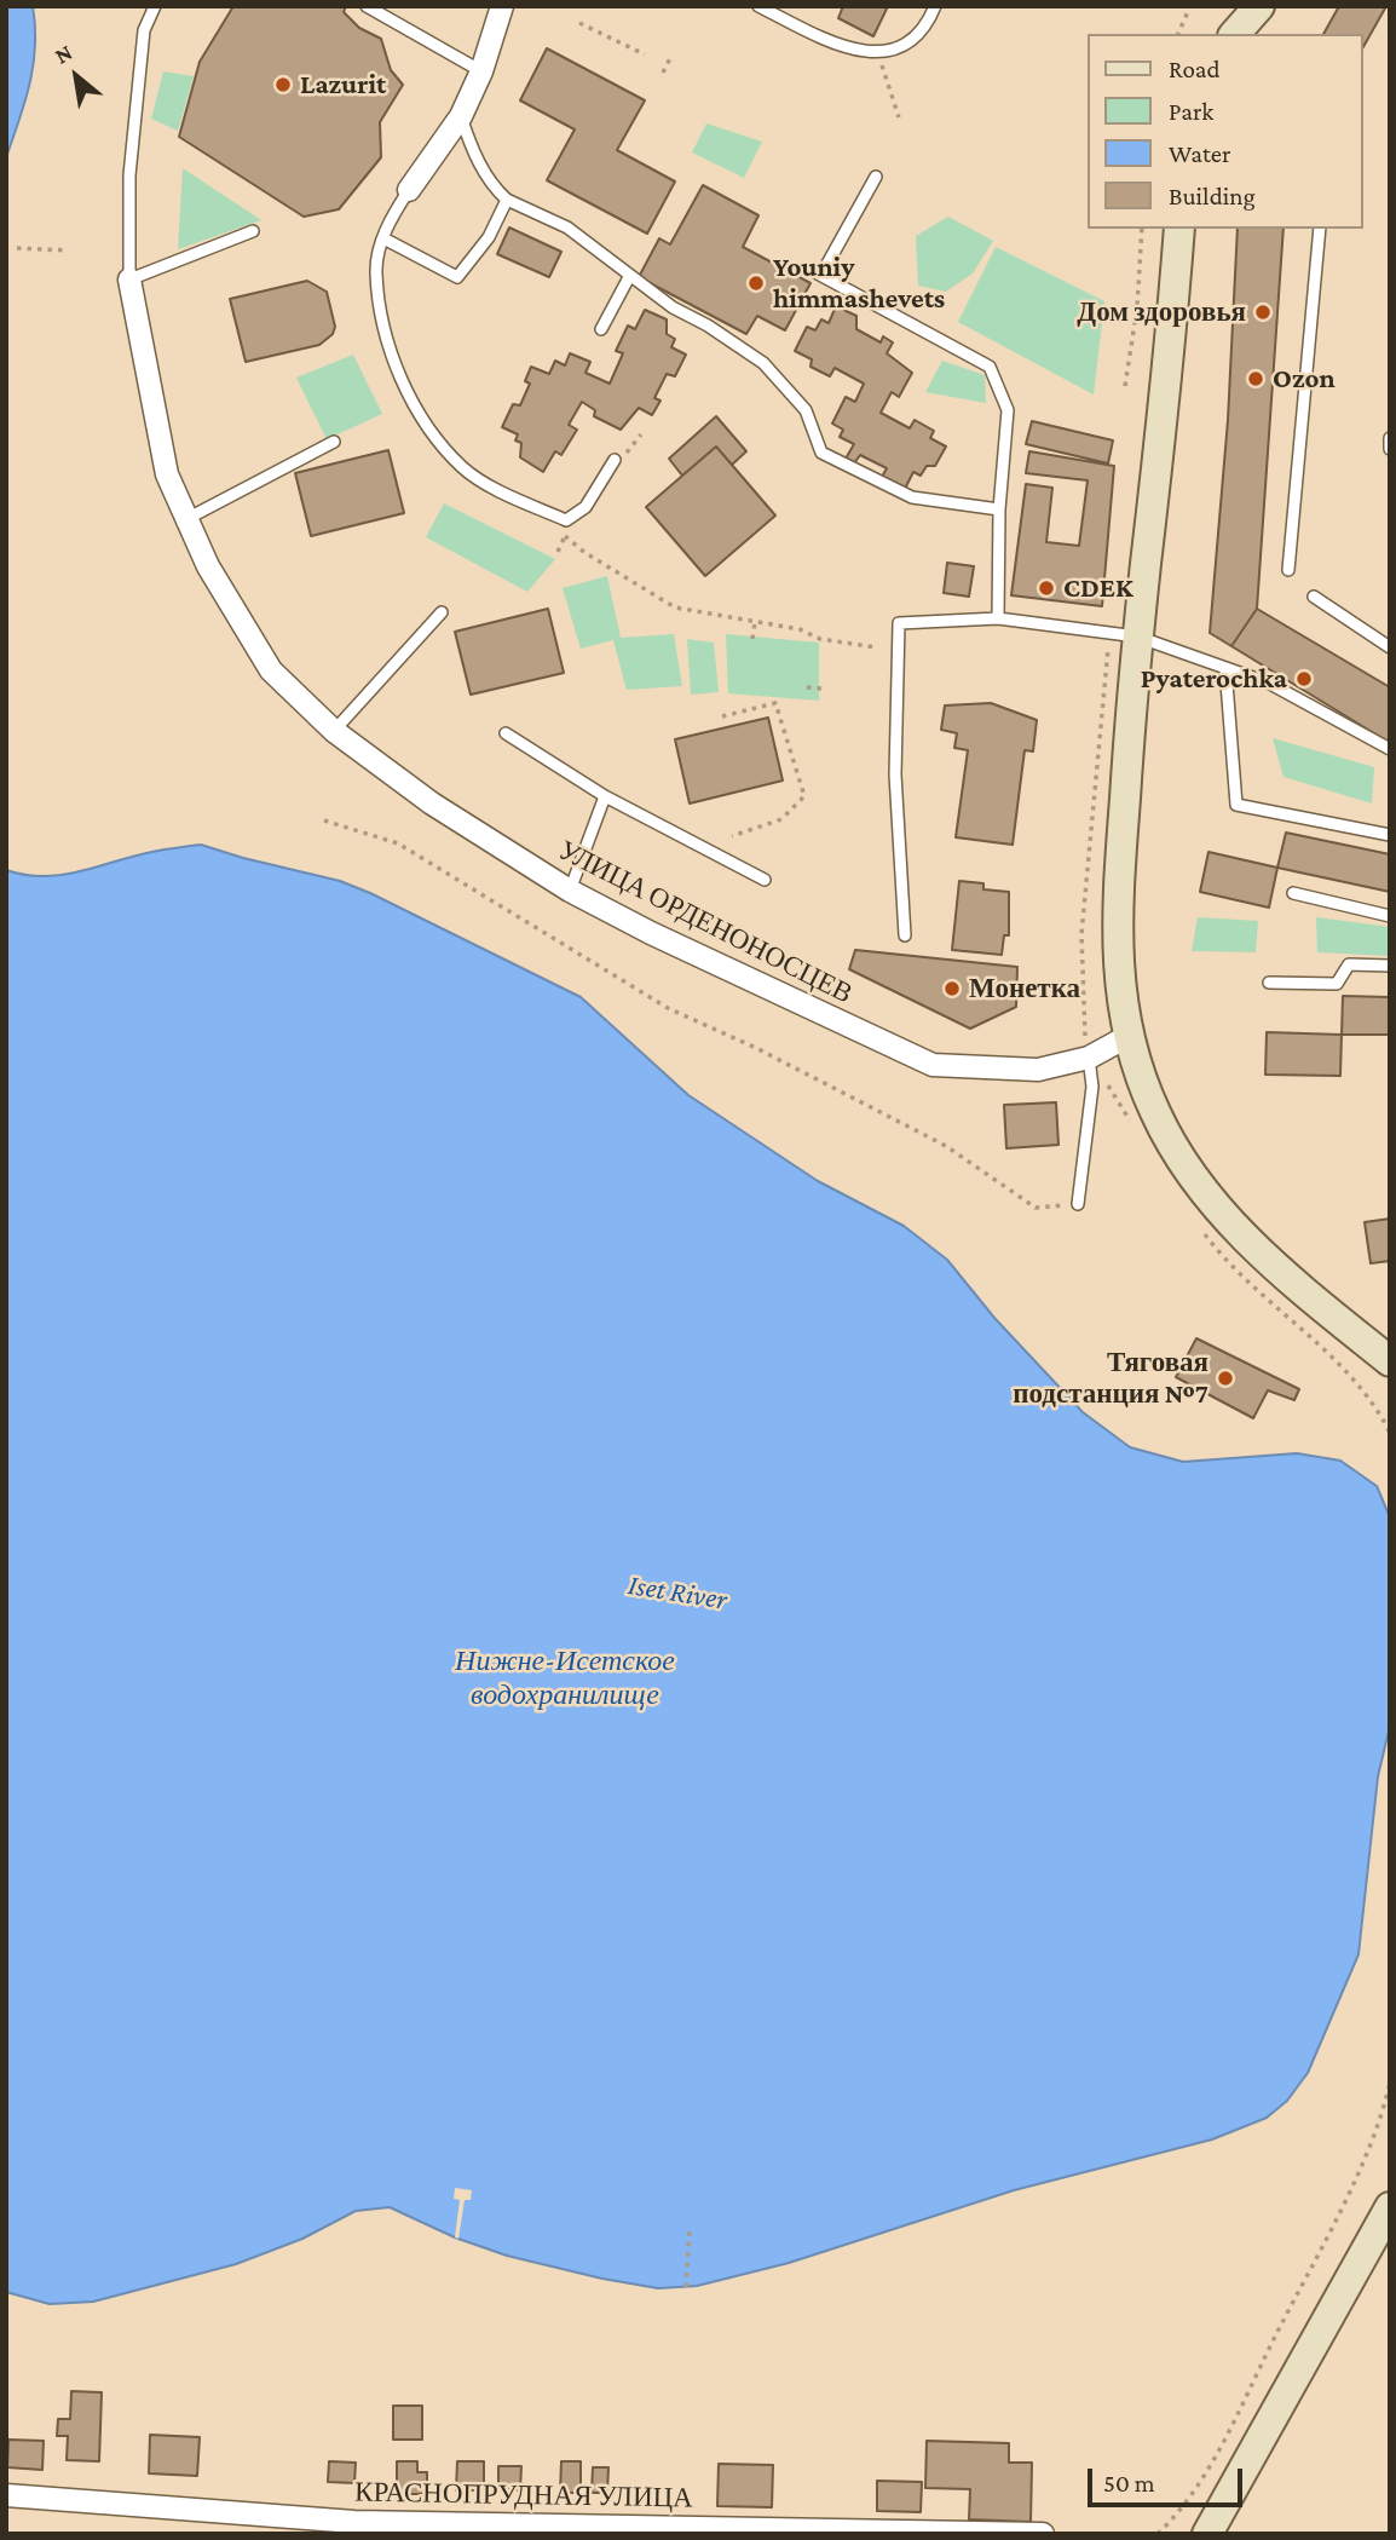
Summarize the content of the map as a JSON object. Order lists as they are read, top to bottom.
{
  "streets": {
    "street": ["УЛИЦА ОРДЕНОНОСЦЕВ", "КРАСНОПРУДНАЯ УЛИЦА"]
  },
  "water": ["Iset River", "Нижне-Исетское водохранилище"],
  "places": [
    "Lazurit",
    "Youniy himmashevets",
    "Дом здоровья",
    "Ozon",
    "CDEK",
    "Pyaterochka",
    "Монетка",
    "Тяговая подстанция №7"
  ],
  "legend": [
    "Road",
    "Park",
    "Water",
    "Building"
  ],
  "scale_bar": "50 m",
  "north": "top left"
}
